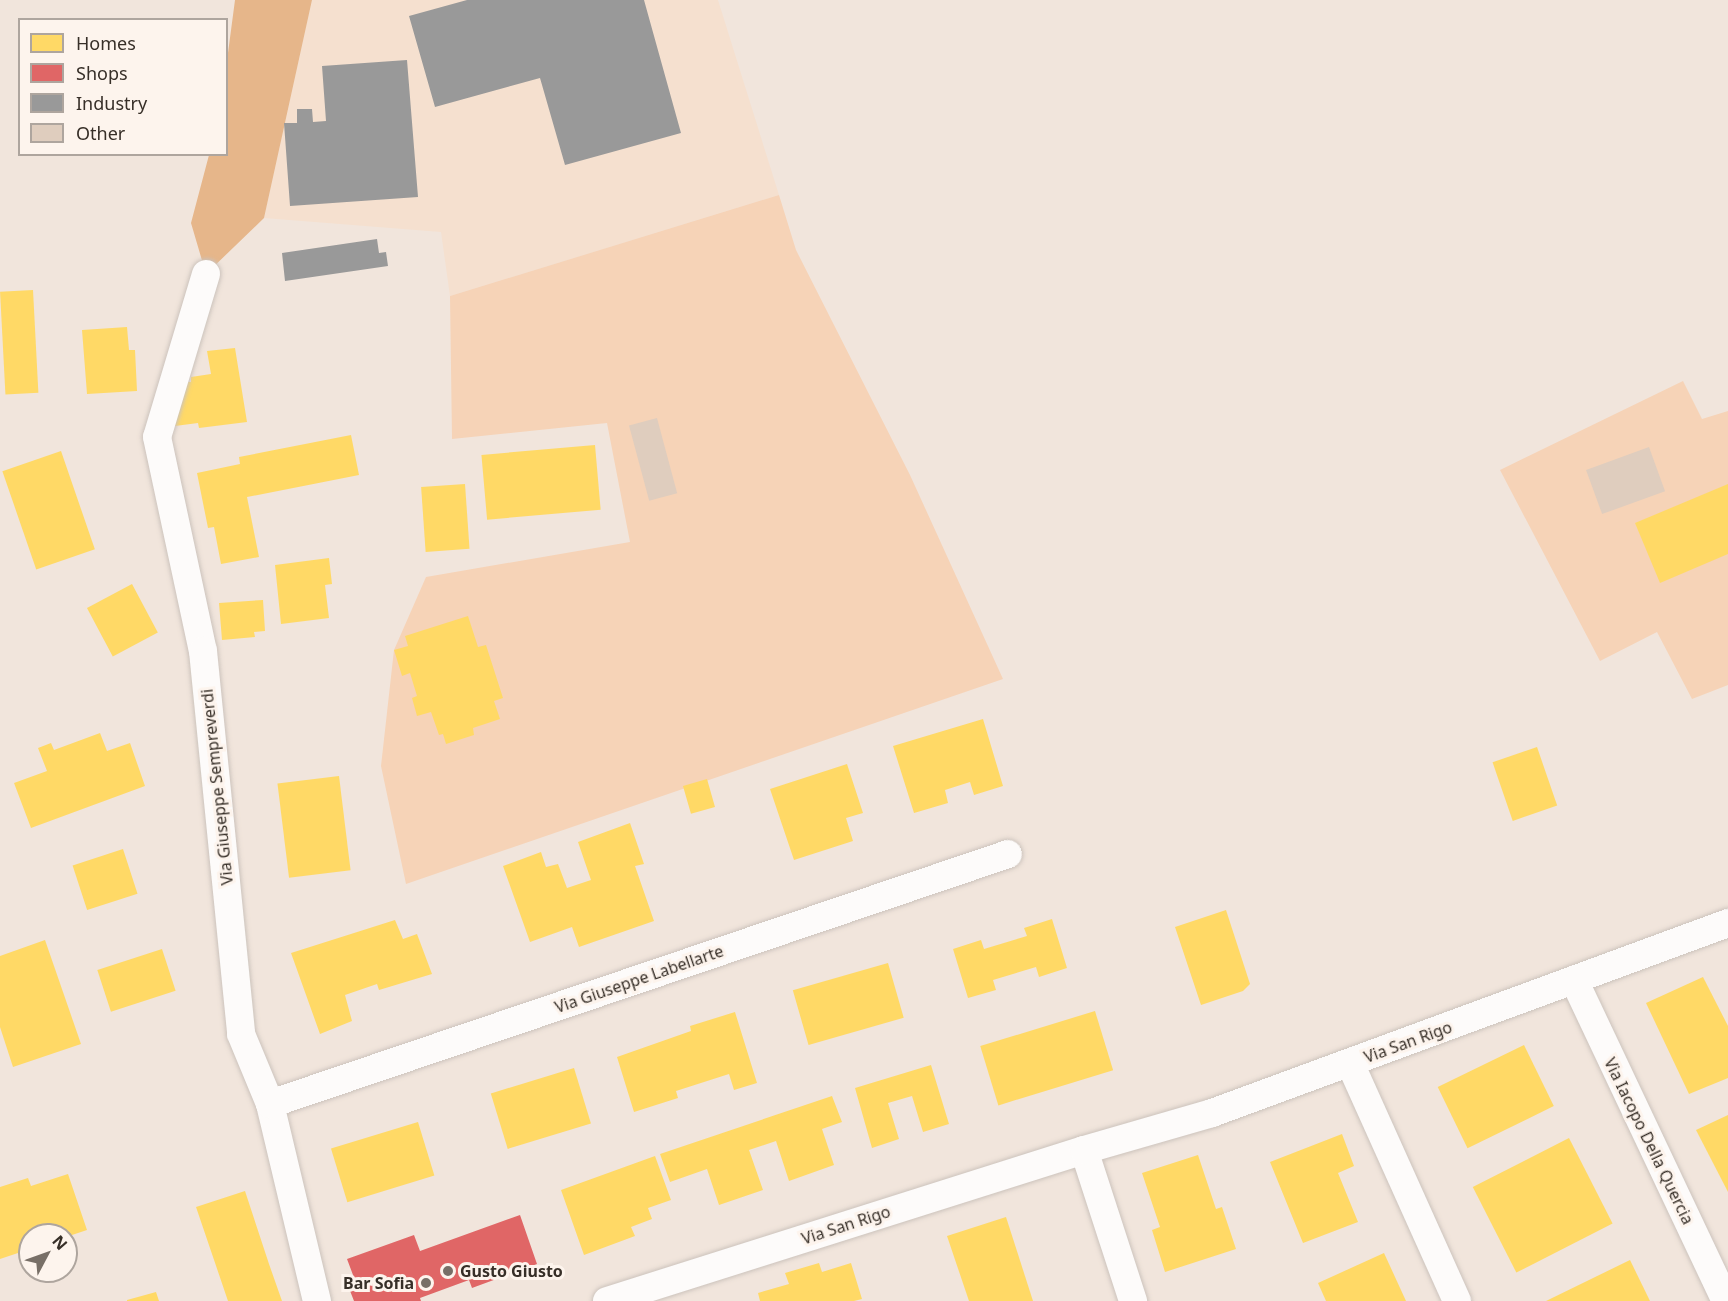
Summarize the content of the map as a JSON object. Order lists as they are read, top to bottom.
{
  "streets": {
    "street": [
      "Via Giuseppe Sempreverdi",
      "Via Giuseppe Labellarte",
      "Via San Rigo",
      "Via Iacopo Della Quercia"
    ]
  },
  "crossings": [
    ["Via Giuseppe Sempreverdi", "Via Giuseppe Labellarte"],
    ["Via San Rigo", "Via Iacopo Della Quercia"]
  ],
  "places": ["Gusto Giusto", "Bar Sofia"],
  "legend": [
    "Homes",
    "Shops",
    "Industry",
    "Other"
  ],
  "north": "top right"
}
